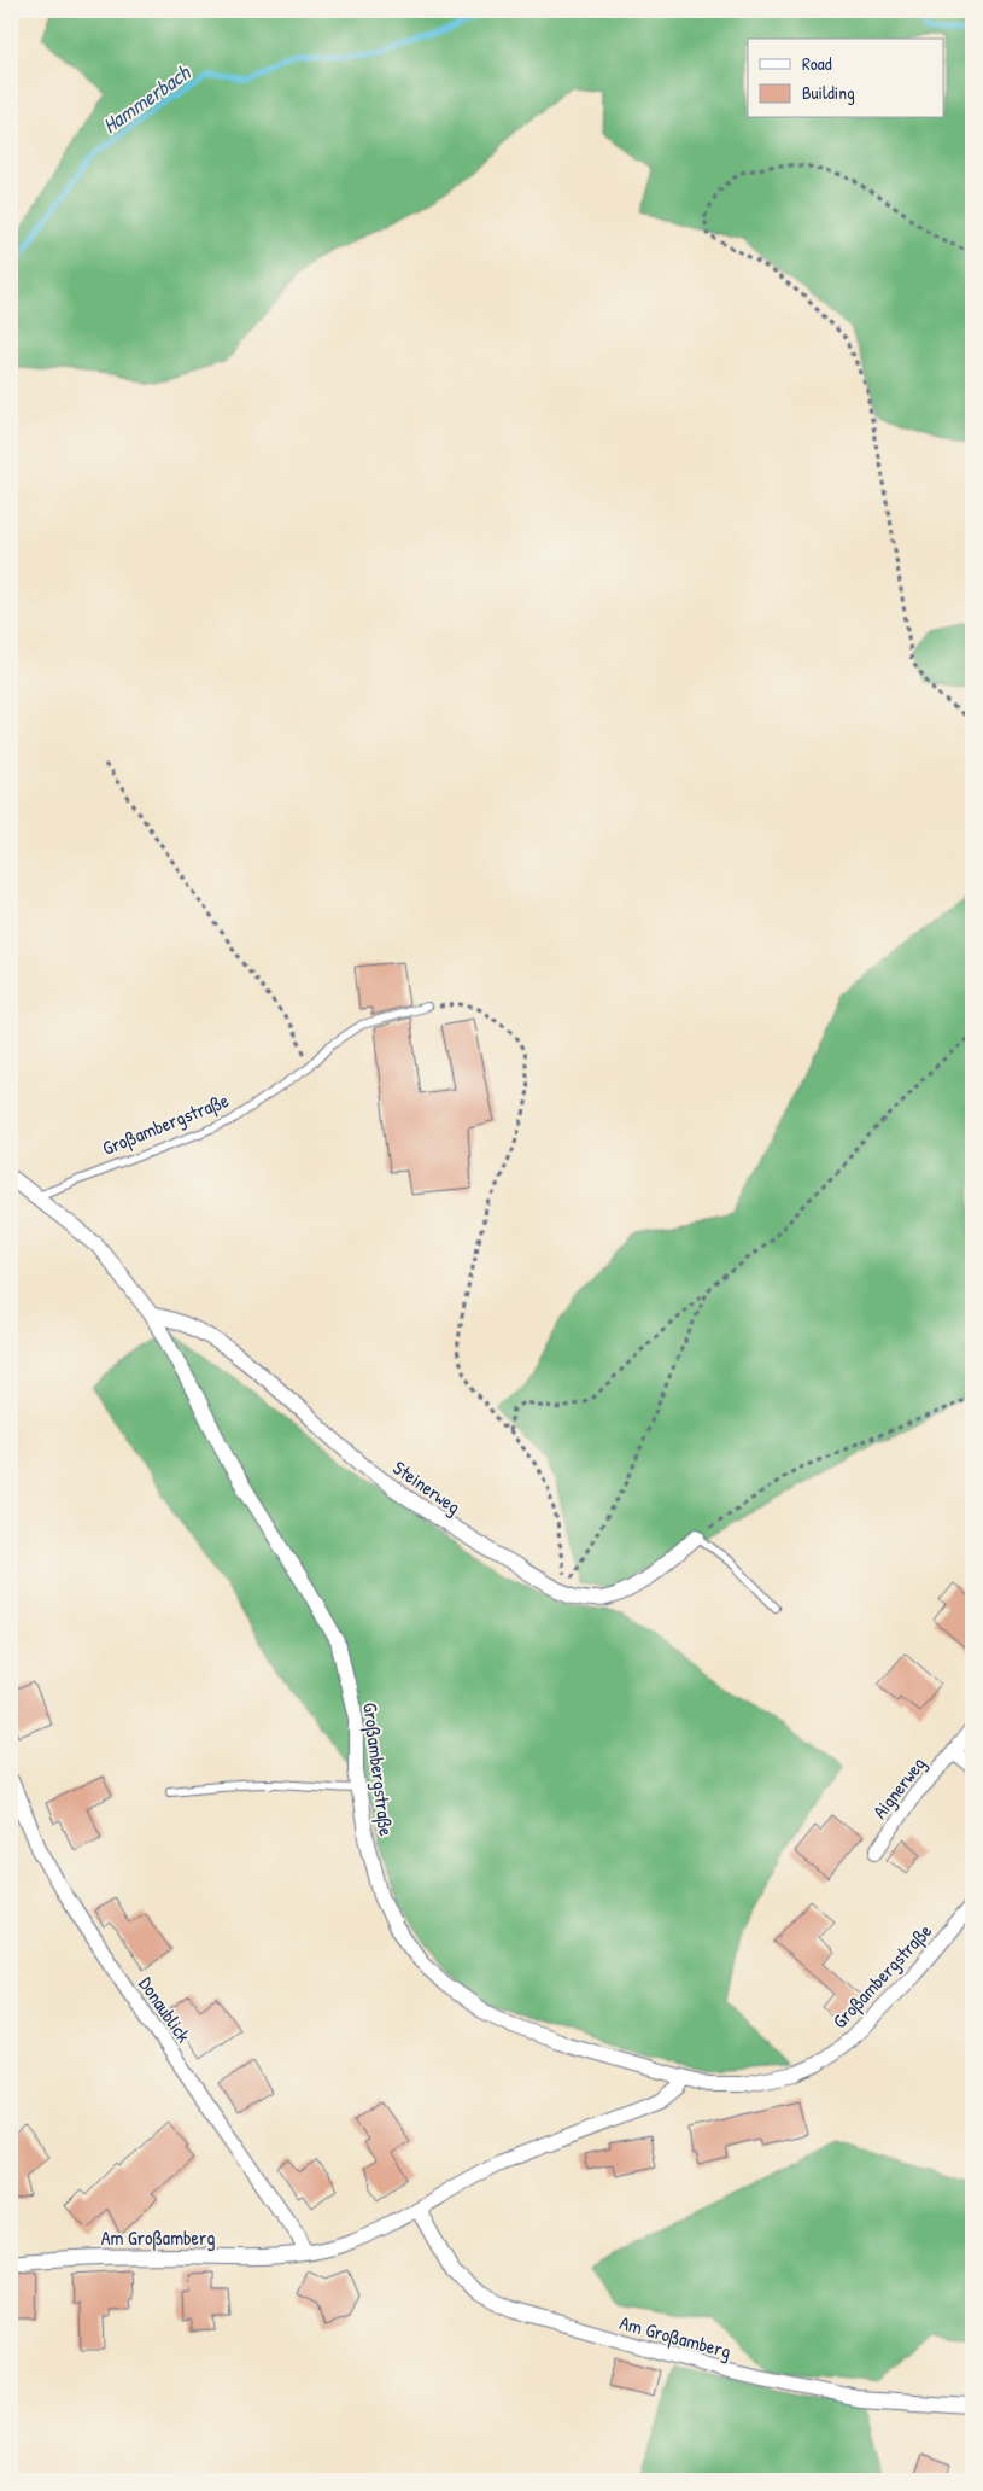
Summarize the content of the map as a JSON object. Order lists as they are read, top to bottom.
{
  "streets": {
    "street": [
      "Großambergstraße",
      "Steinerweg",
      "Aignerweg",
      "Donaublick",
      "Am Großamberg"
    ]
  },
  "crossings": [
    ["Großambergstraße", "Steinerweg"],
    ["Großambergstraße", "Am Großamberg"],
    ["Donaublick", "Am Großamberg"]
  ],
  "water": ["Hammerbach"],
  "legend": ["Road", "Building"]
}
